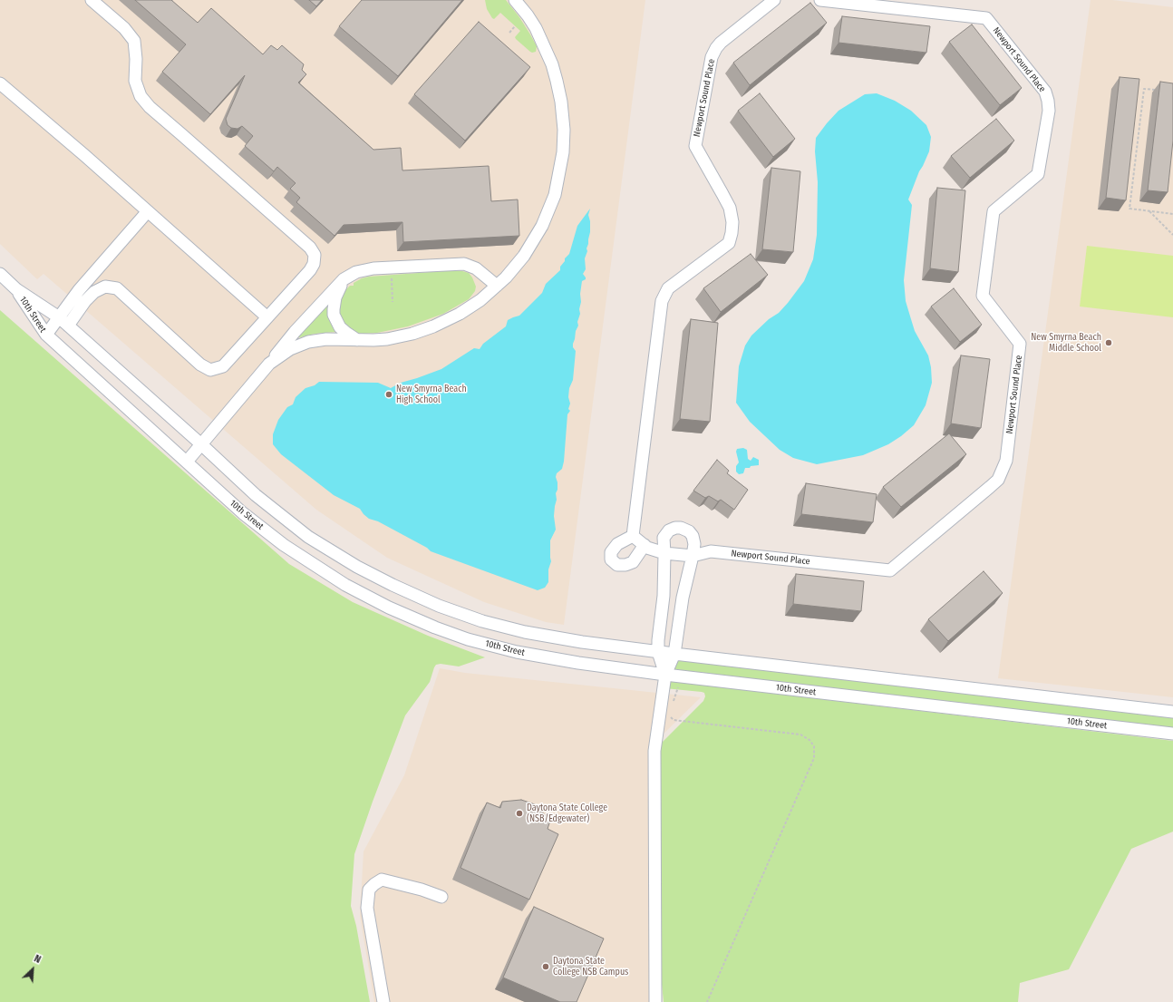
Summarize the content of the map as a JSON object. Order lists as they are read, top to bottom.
{
  "streets": {
    "street": ["Newport Sound Place", "10th Street"]
  },
  "places": [
    "New Smyrna Beach Middle School",
    "New Smyrna Beach High School",
    "Daytona State College (NSB/Edgewater)",
    "Daytona State College NSB Campus"
  ],
  "north": "top right"
}
